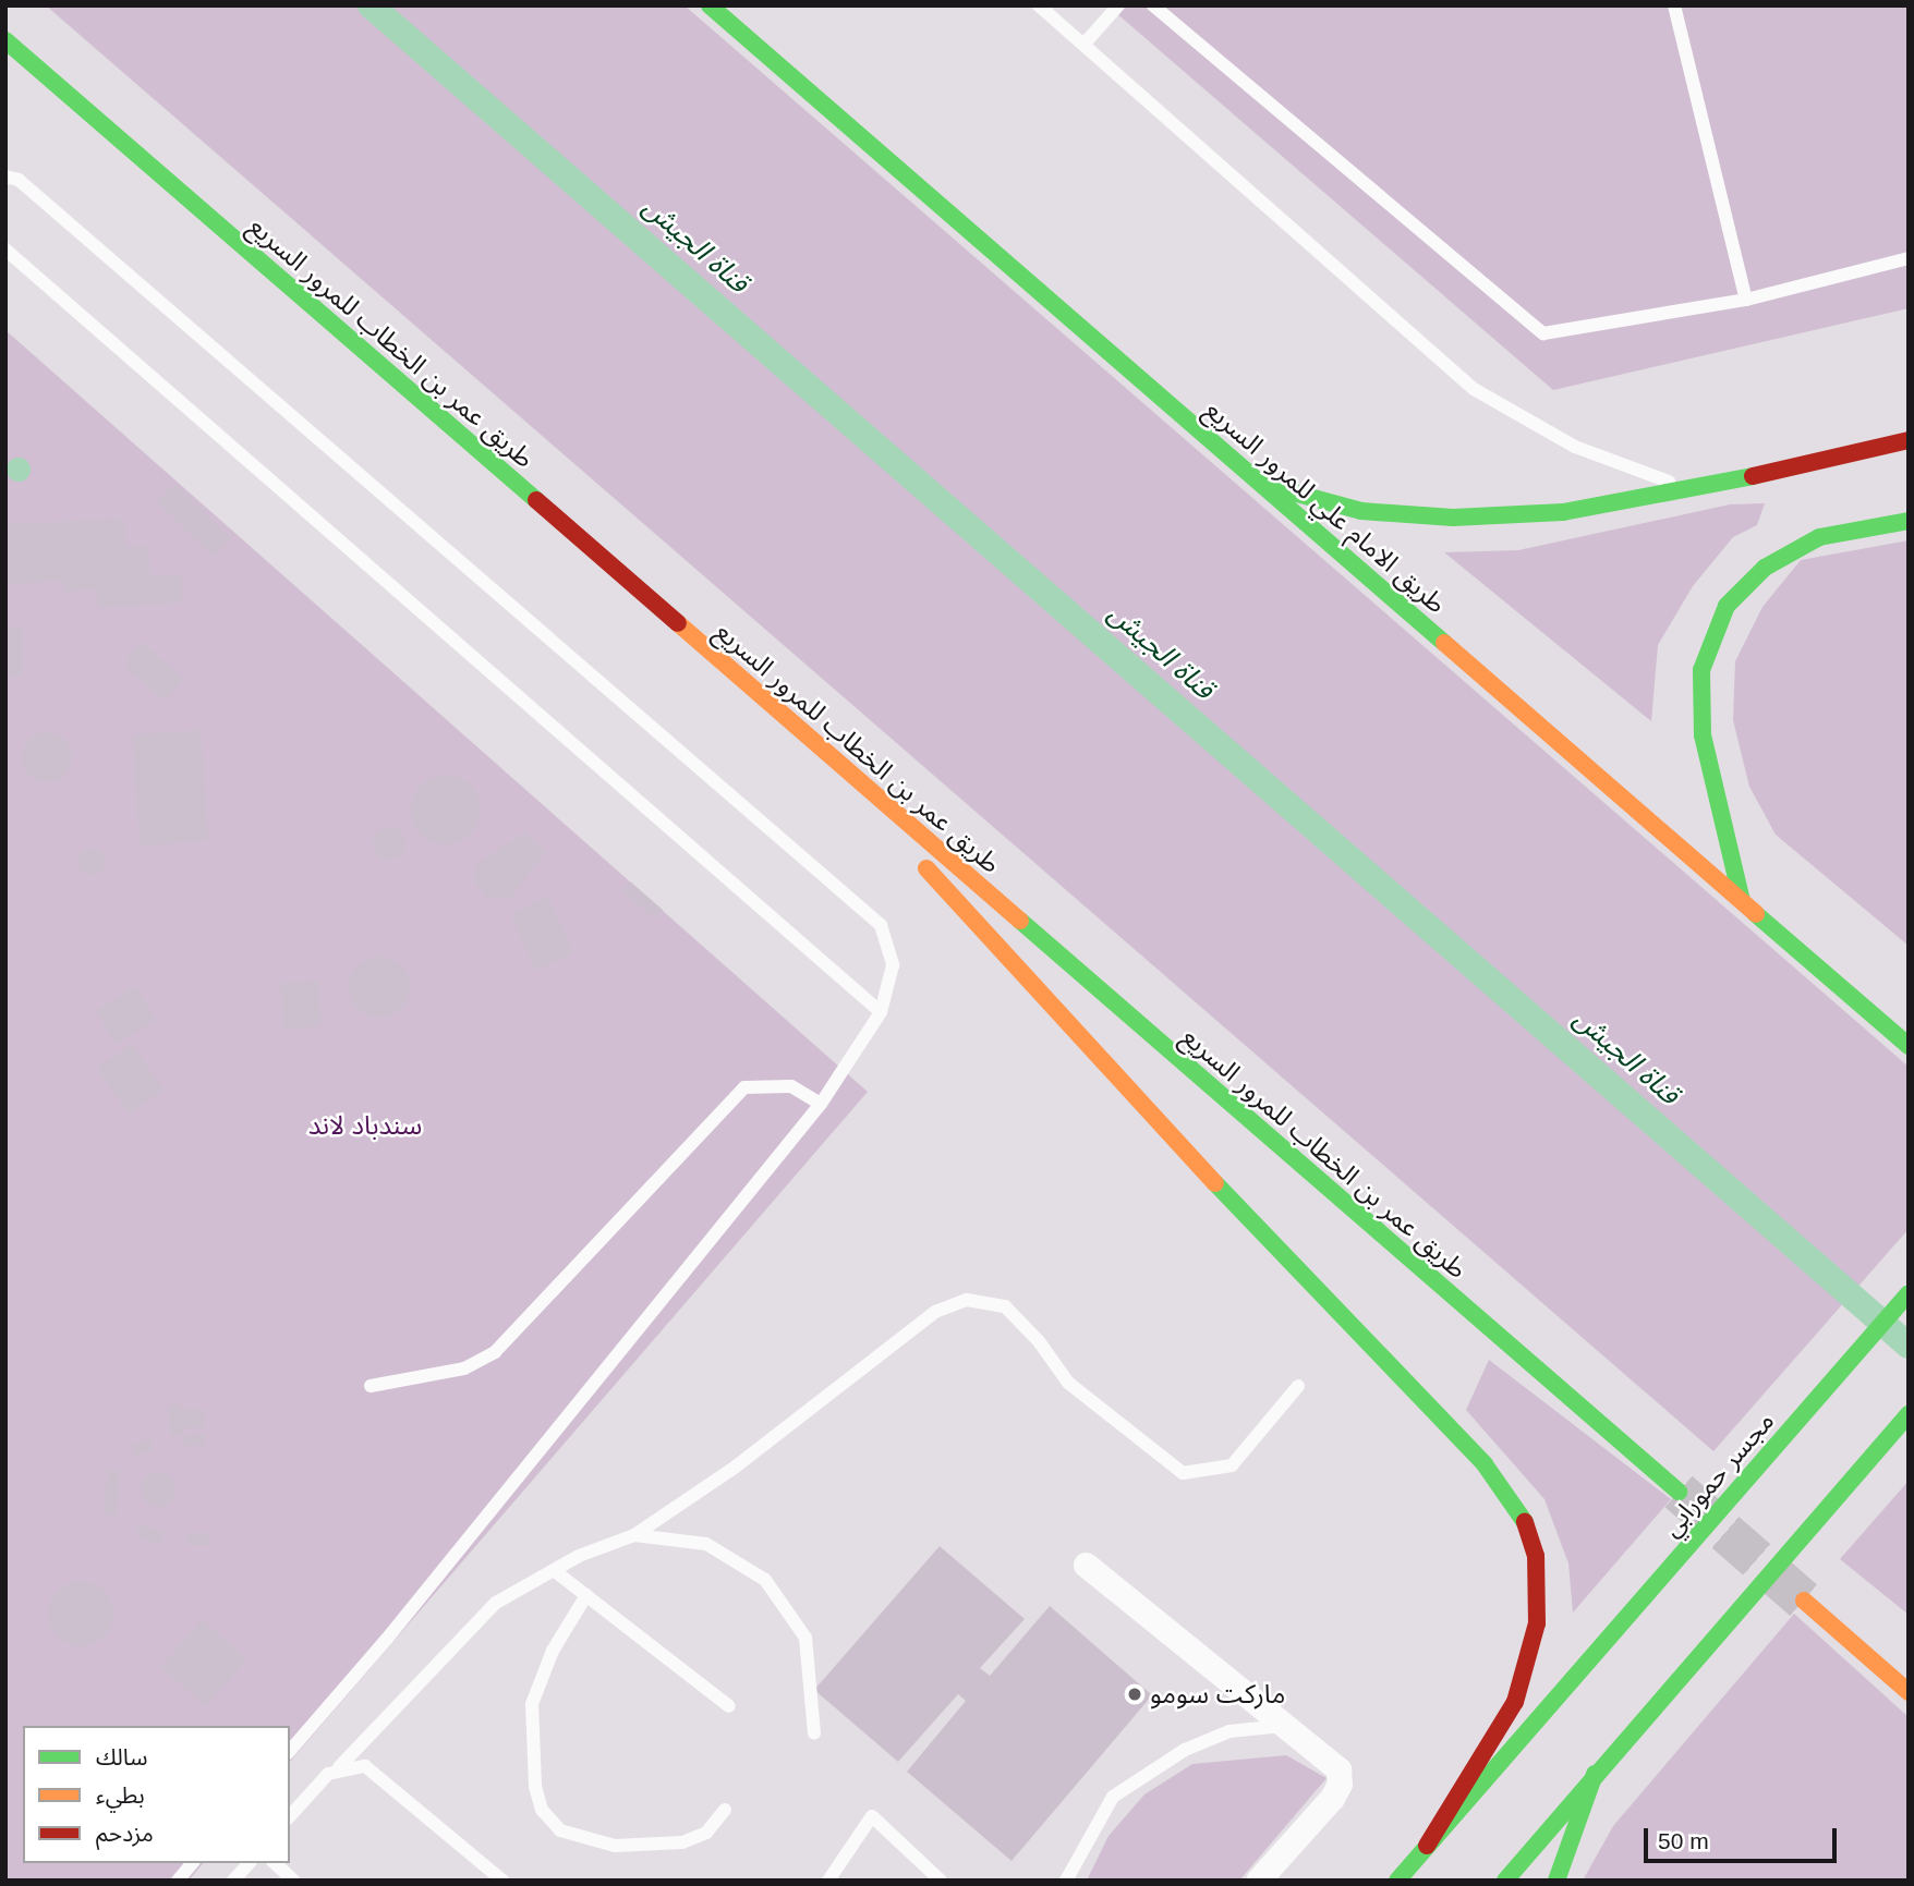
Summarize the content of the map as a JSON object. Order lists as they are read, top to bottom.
{
  "streets": {
    "main road": ["طريق عمر بن الخطاب للمرور السريع", "طريق الامام علي للمرور السريع", "مجسر حمورابي"]
  },
  "water": ["قناة الجيش"],
  "parks": ["سندباد لاند"],
  "places": ["ماركت سومو"],
  "legend": ["سالك", "بطيء", "مزدحم"],
  "scale_bar": "50 m"
}
